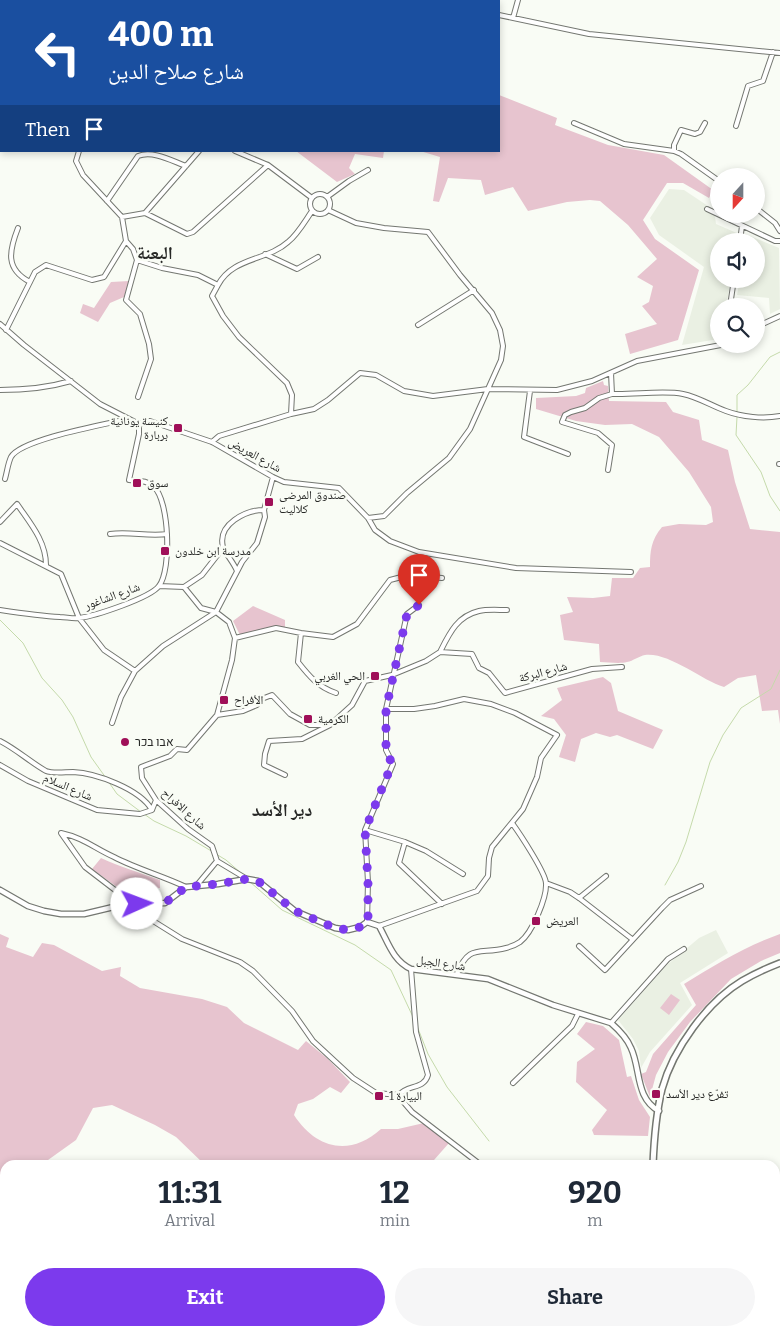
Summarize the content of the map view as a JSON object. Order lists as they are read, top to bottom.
{
  "streets": {
    "street": [
      "شارع العريض",
      "شارع الشاغور",
      "شارع البركة",
      "شارع السلام",
      "شارع الافراح",
      "شارع الجبل"
    ]
  },
  "districts": ["البعنة", "دير الأسد"],
  "places": {
    "transit": [
      "كنيسة يونانية بربارة",
      "سوق",
      "صندوق المرضى كلاليت",
      "مدرسة ابن خلدون",
      "الحي الغربي",
      "الأفراح",
      "الكرمية",
      "العريض",
      "تفرّع دير الأسد",
      "البيارة 1"
    ],
    "other": ["אבו בכר"]
  },
  "north": "bottom",
  "page": {
    "turn": ["400 m", "شارع صلاح الدين"],
    "then": "Then",
    "eta": [
      "11:31",
      "Arrival",
      "12",
      "min",
      "920",
      "m"
    ],
    "buttons": ["Exit", "Share"]
  }
}
